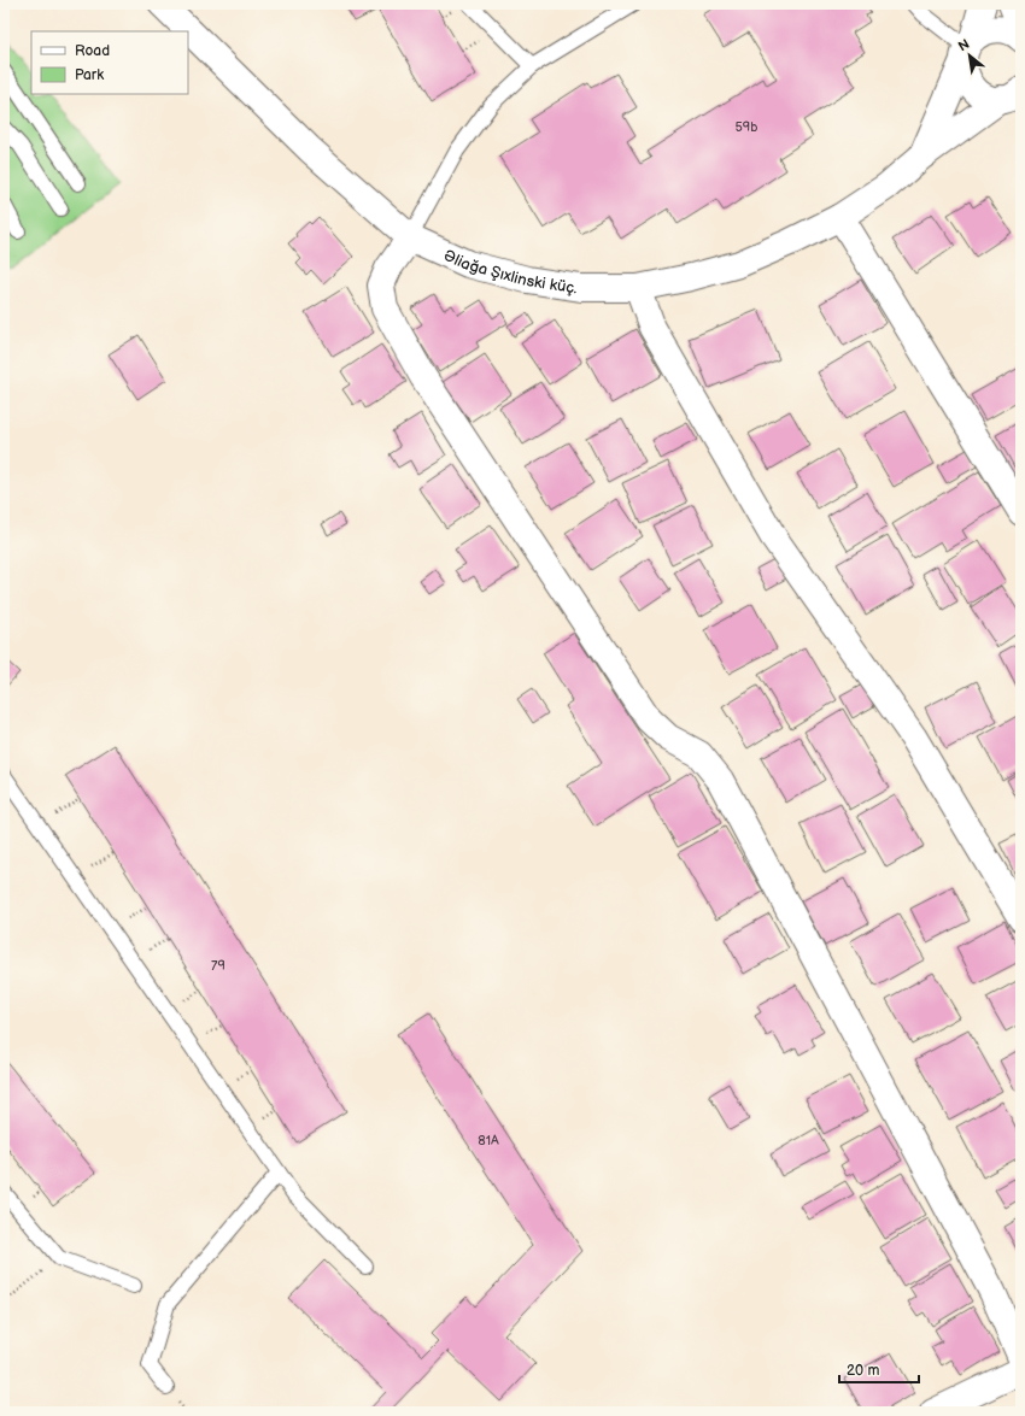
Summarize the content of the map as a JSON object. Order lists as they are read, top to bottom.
{
  "streets": {
    "street": ["Əliağa Şıxlinski küç."]
  },
  "house_numbers": ["59b", "79", "81A"],
  "legend": ["Road", "Park"],
  "scale_bar": "20 m",
  "north": "top left"
}
